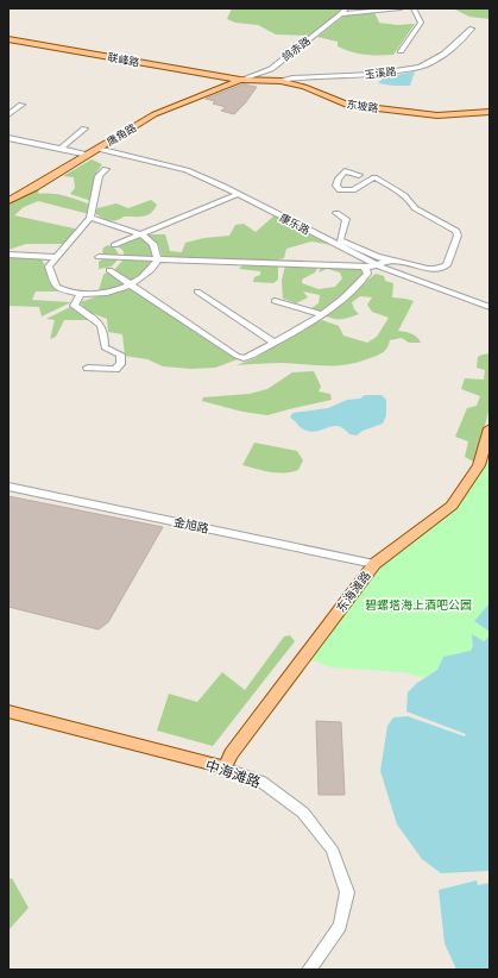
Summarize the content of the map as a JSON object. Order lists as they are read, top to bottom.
{
  "streets": {
    "main road": [
      "联峰路",
      "东坡路",
      "鹰角路",
      "东海滩路",
      "中海滩路"
    ],
    "street": [
      "鸽赤路",
      "玉溪路",
      "康乐路",
      "金旭路"
    ]
  },
  "crossings": [
    ["鸽赤路", "联峰路"],
    ["鸽赤路", "东坡路"],
    ["鸽赤路", "鹰角路"],
    ["联峰路", "东坡路"],
    ["联峰路", "鹰角路"],
    ["玉溪路", "东坡路"],
    ["东坡路", "鹰角路"],
    ["鹰角路", "康乐路"],
    ["金旭路", "东海滩路"],
    ["东海滩路", "中海滩路"]
  ],
  "parks": ["碧螺塔海上酒吧公园"]
}
